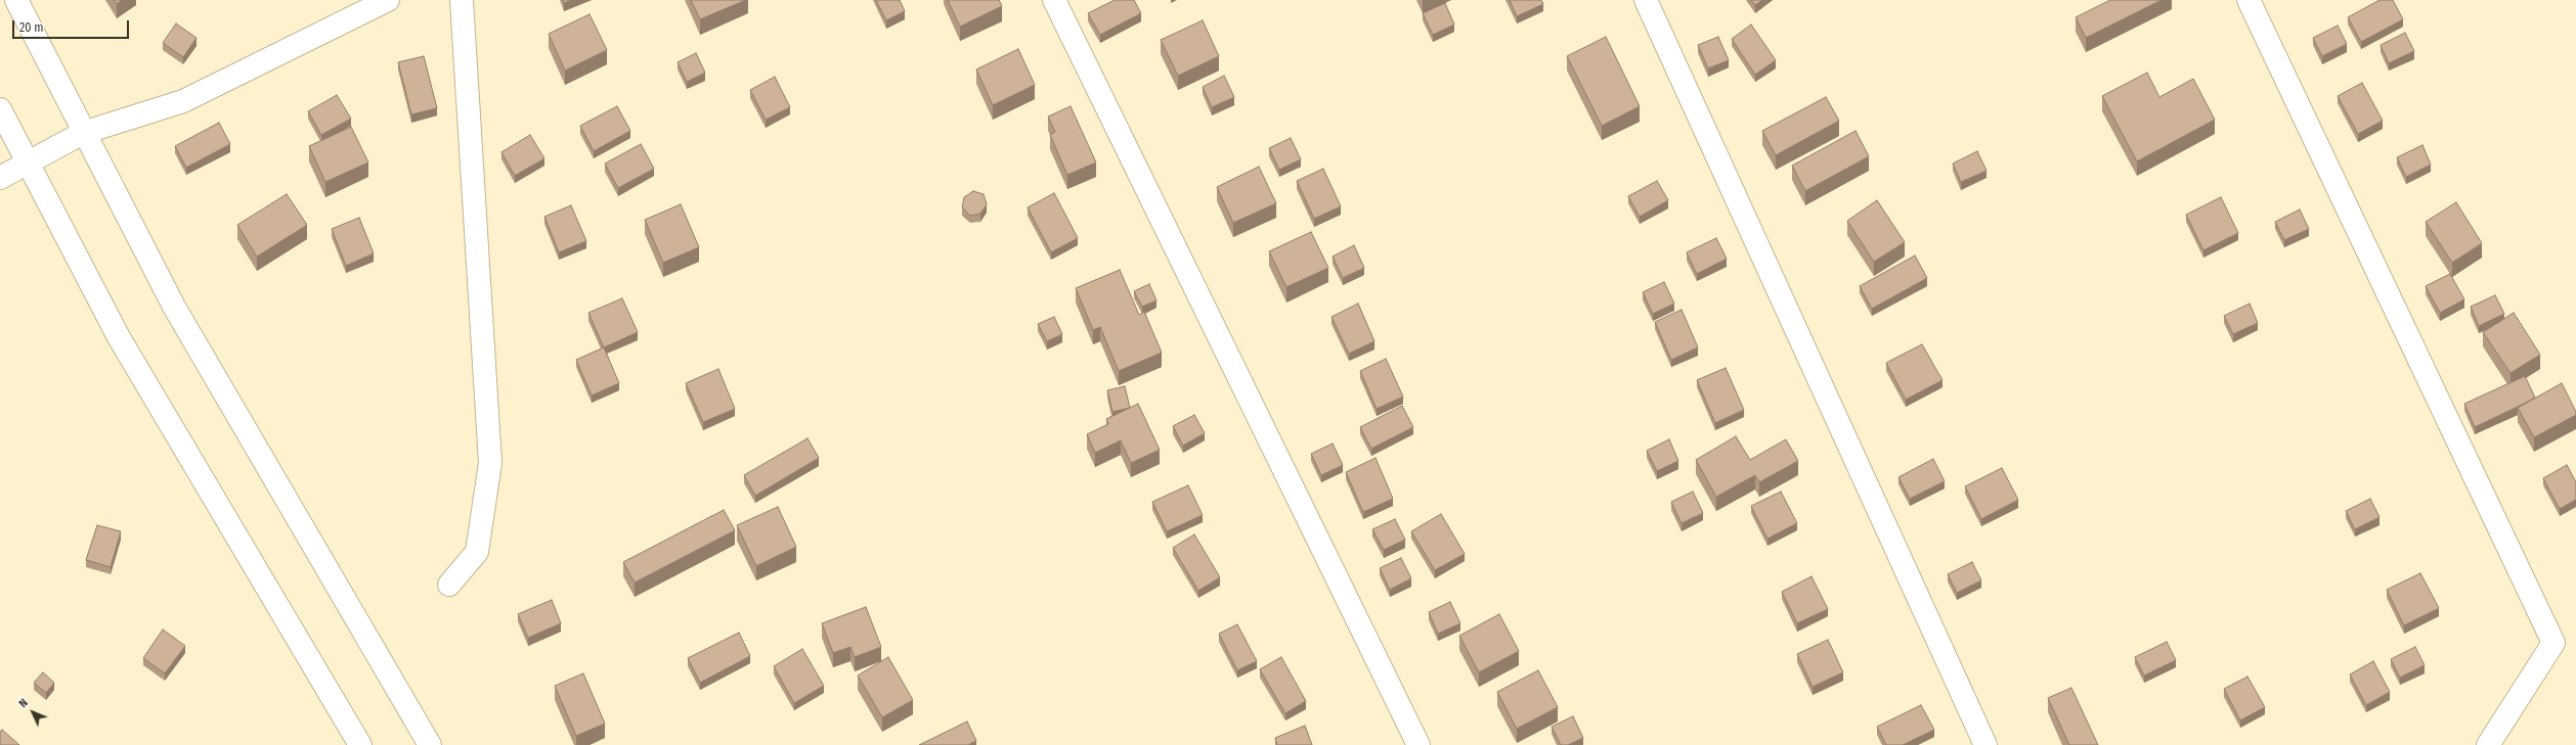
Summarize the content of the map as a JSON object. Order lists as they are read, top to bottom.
{
  "scale_bar": "20 m",
  "north": "top left"
}
